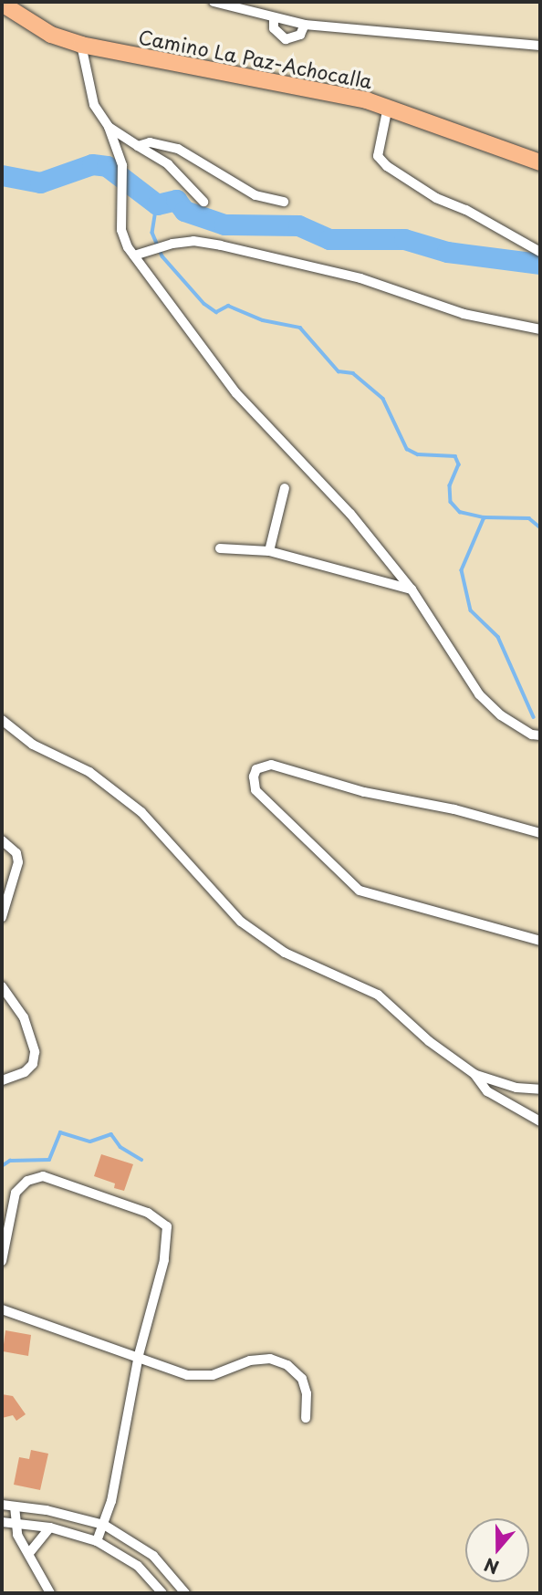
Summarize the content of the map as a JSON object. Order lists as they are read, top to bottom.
{
  "streets": {
    "main road": ["Camino La Paz-Achocalla"]
  },
  "north": "bottom"
}
